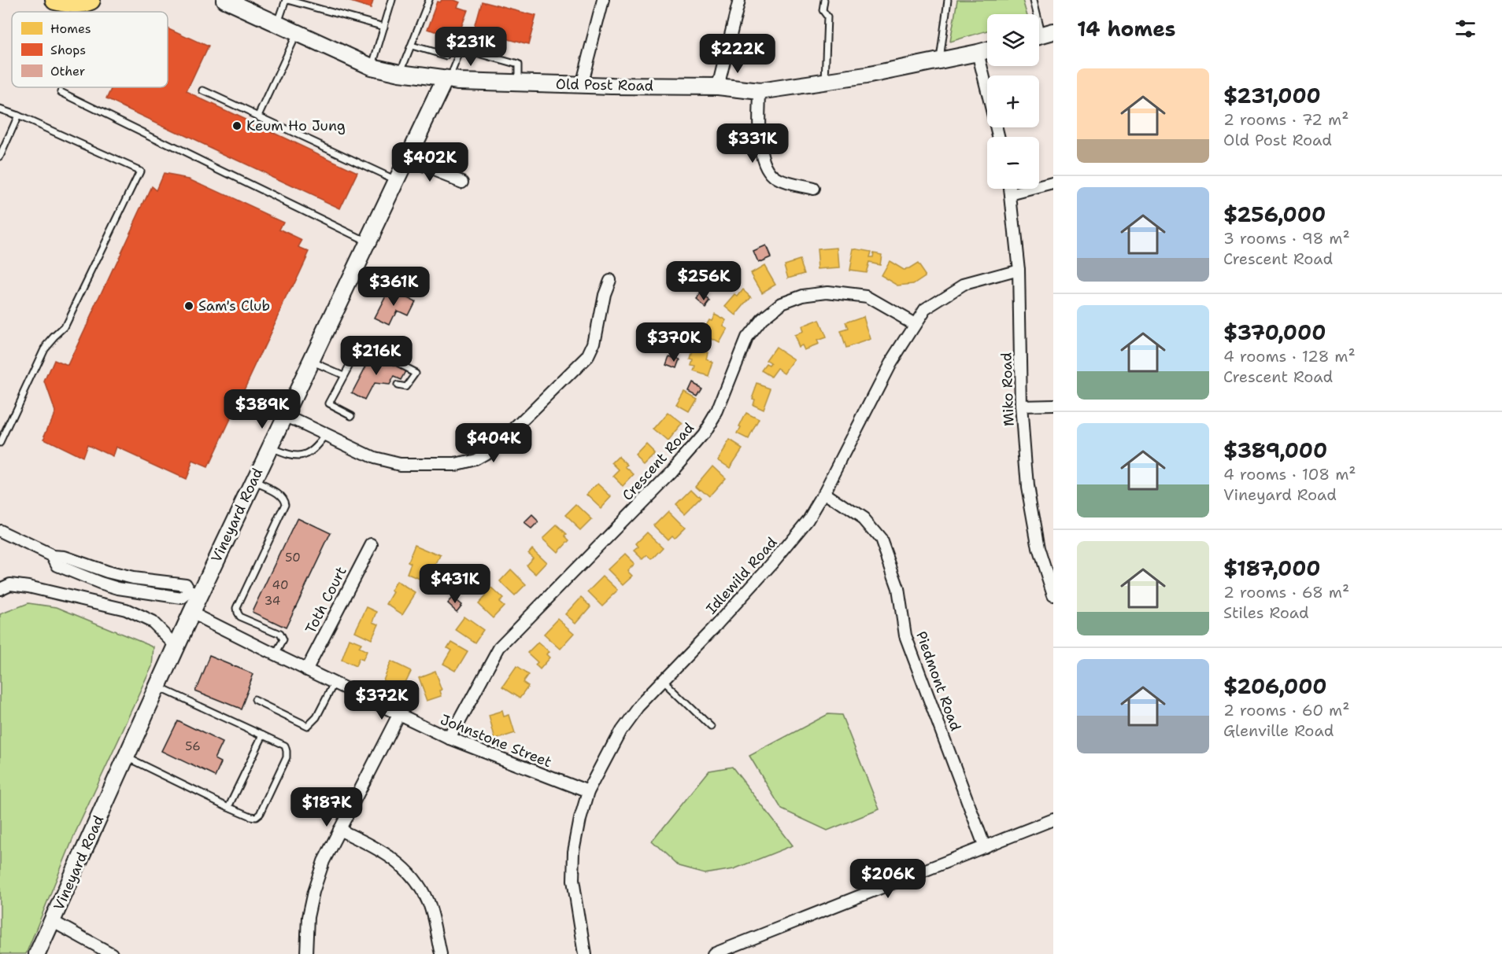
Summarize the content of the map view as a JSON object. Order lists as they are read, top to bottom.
{
  "streets": {
    "street": [
      "Old Post Road",
      "Miko Road",
      "Crescent Road",
      "Vineyard Road",
      "Idlewild Road",
      "Toth Court",
      "Piedmont Road",
      "Johnstone Street"
    ]
  },
  "crossings": [
    ["Old Post Road", "Vineyard Road"],
    ["Miko Road", "Idlewild Road"],
    ["Crescent Road", "Idlewild Road"],
    ["Crescent Road", "Johnstone Street"],
    ["Vineyard Road", "Johnstone Street"],
    ["Idlewild Road", "Piedmont Road"],
    ["Idlewild Road", "Johnstone Street"],
    ["Toth Court", "Johnstone Street"]
  ],
  "places": ["Keum Ho Jung", "Sam's Club"],
  "house_numbers": [
    "50",
    "40",
    "34",
    "56"
  ],
  "legend": ["Homes", "Shops", "Other"],
  "page": {
    "heading": "14 homes",
    "map_buttons": ["+", "−"],
    "price": [
      "$231K",
      "$222K",
      "$331K",
      "$402K",
      "$256K",
      "$361K",
      "$370K",
      "$216K",
      "$389K",
      "$404K",
      "$431K",
      "$372K",
      "$187K",
      "$206K"
    ],
    "list": [
      {
        "name": "$231,000",
        "note": "2 rooms · 72 m² · Old Post Road"
      },
      {
        "name": "$256,000",
        "note": "3 rooms · 98 m² · Crescent Road"
      },
      {
        "name": "$370,000",
        "note": "4 rooms · 128 m² · Crescent Road"
      },
      {
        "name": "$389,000",
        "note": "4 rooms · 108 m² · Vineyard Road"
      },
      {
        "name": "$187,000",
        "note": "2 rooms · 68 m² · Stiles Road"
      },
      {
        "name": "$206,000",
        "note": "2 rooms · 60 m² · Glenville Road"
      }
    ]
  }
}
